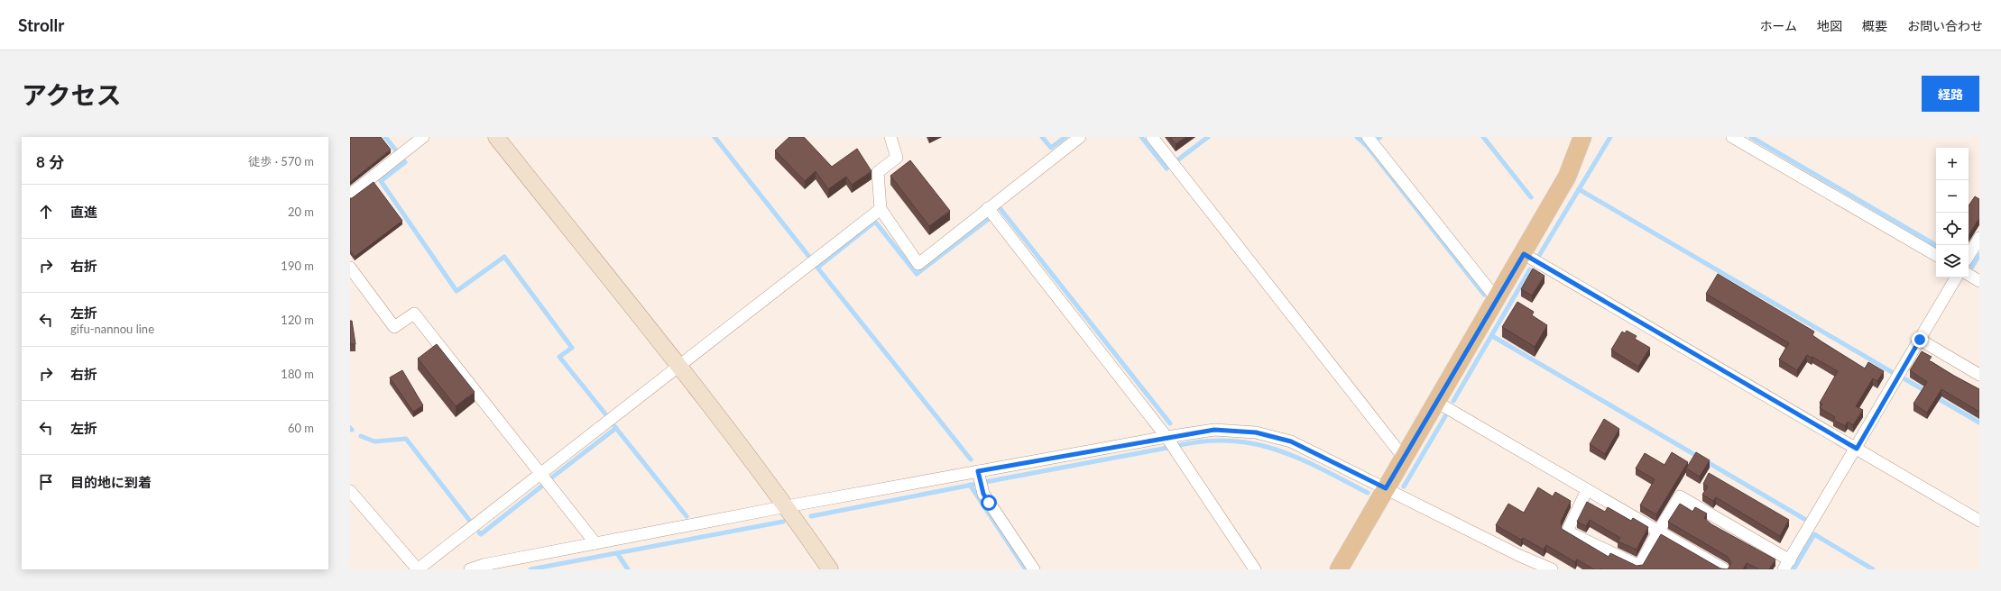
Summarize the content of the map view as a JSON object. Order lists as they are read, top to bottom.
{
  "page": {
    "header": "Strollr",
    "nav": [
      "ホーム",
      "地図",
      "概要",
      "お問い合わせ"
    ],
    "title": "アクセス",
    "buttons": "経路",
    "heading": ["8 分", "徒歩 · 570 m"],
    "map_buttons": ["+", "−"],
    "list": [
      ["直進", "20 m"],
      ["右折", "190 m"],
      ["左折", "gifu-nannou line", "120 m"],
      ["右折", "180 m"],
      ["左折", "60 m"],
      "目的地に到着"
    ]
  }
}
